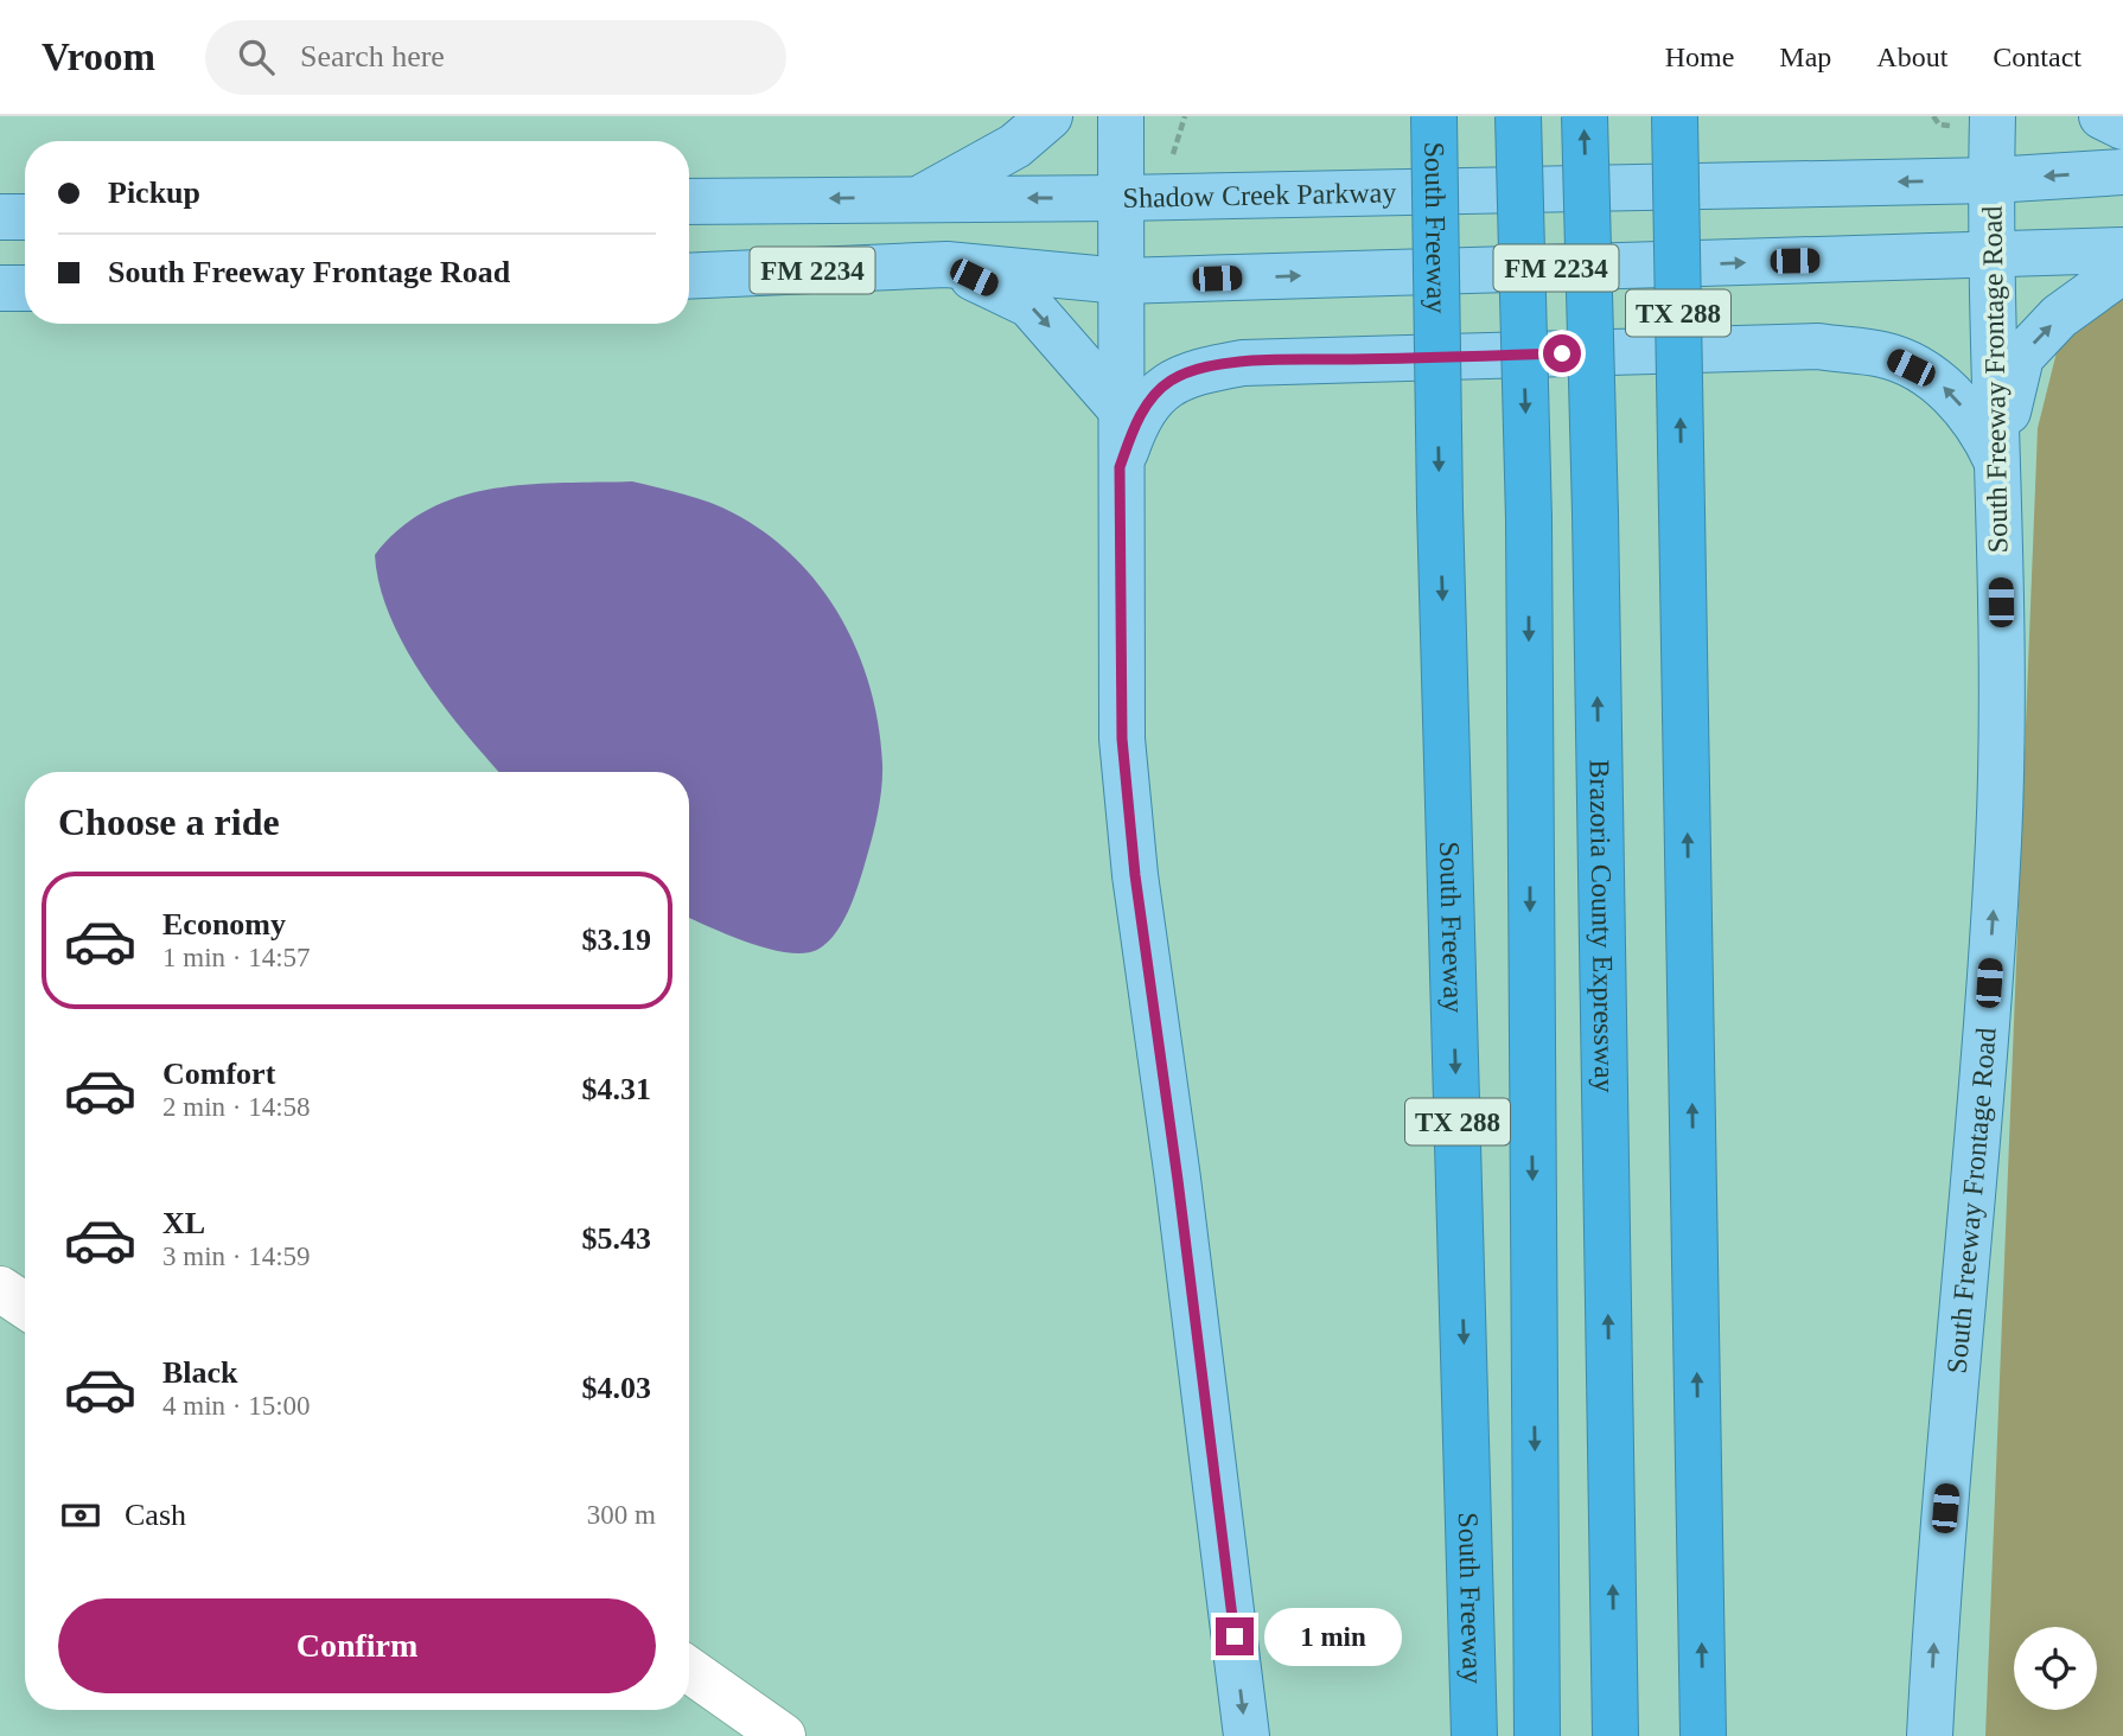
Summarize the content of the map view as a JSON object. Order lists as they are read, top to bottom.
{
  "streets": {
    "highway": ["South Freeway", "TX 288", "Brazoria County Expressway"],
    "main road": ["Shadow Creek Parkway", "FM 2234", "South Freeway Frontage Road"]
  },
  "crossings": [
    ["Shadow Creek Parkway", "South Freeway Frontage Road"],
    ["FM 2234", "South Freeway Frontage Road"]
  ],
  "one_way": ["South Freeway Frontage Road"],
  "page": {
    "header": "Vroom",
    "search": "Search here",
    "nav": [
      "Home",
      "Map",
      "About",
      "Contact"
    ],
    "banner": ["Pickup", "South Freeway Frontage Road"],
    "heading": "Choose a ride",
    "list": [
      {
        "name": "Economy",
        "note": "1 min · 14:57",
        "value": "$3.19"
      },
      {
        "name": "Comfort",
        "note": "2 min · 14:58",
        "value": "$4.31"
      },
      {
        "name": "XL",
        "note": "3 min · 14:59",
        "value": "$5.43"
      },
      {
        "name": "Black",
        "note": "4 min · 15:00",
        "value": "$4.03"
      }
    ],
    "pay": ["Cash", "300 m"],
    "buttons": "Confirm",
    "bubble": "1 min"
  }
}
